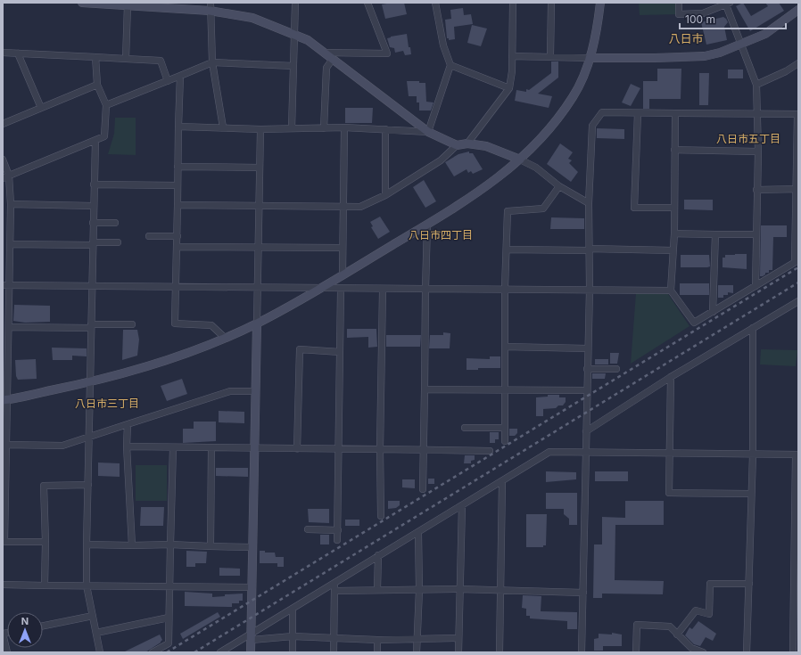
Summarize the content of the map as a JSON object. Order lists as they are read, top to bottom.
{
  "districts": [
    "八日市",
    "八日市五丁目",
    "八日市四丁目",
    "八日市三丁目"
  ],
  "scale_bar": "100 m",
  "north": "top"
}
